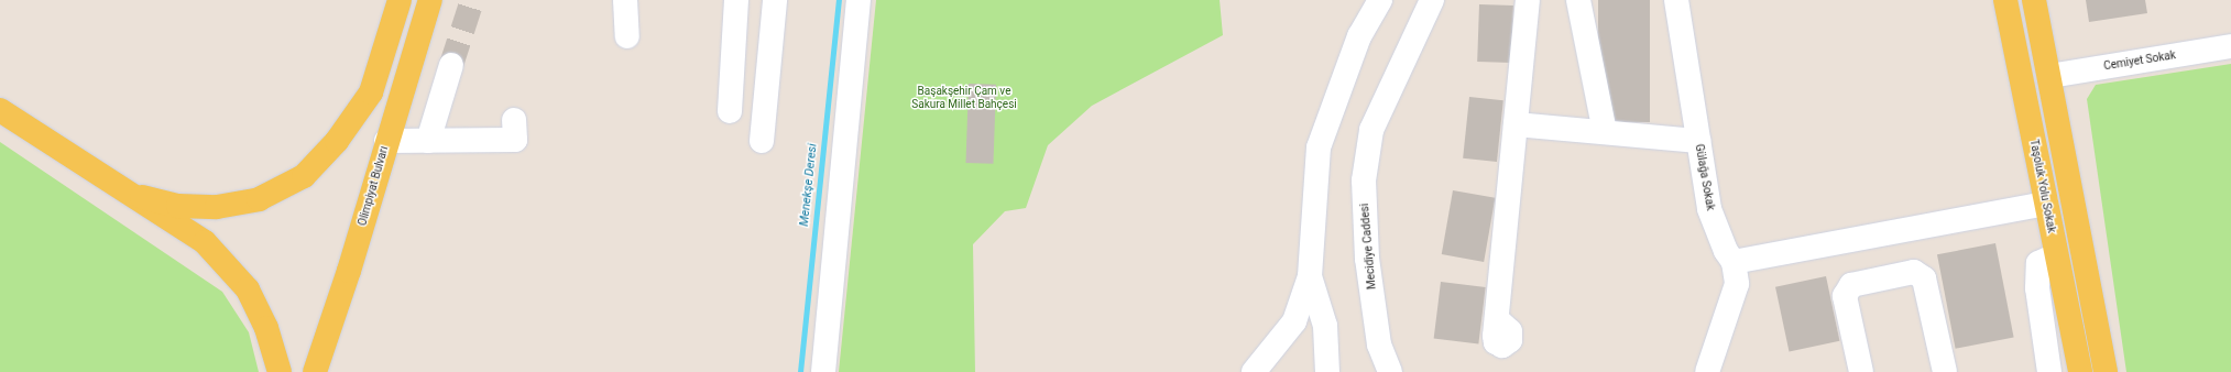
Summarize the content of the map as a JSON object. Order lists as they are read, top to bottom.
{
  "streets": {
    "main road": ["Olimpiyat Bulvarı", "Taşoluk Yolu Sokak"],
    "street": ["Cemiyet Sokak", "Gülağa Sokak", "Mecidiye Caddesi"]
  },
  "water": ["Menekşe Deresi"],
  "parks": ["Başakşehir Çam ve Sakura Millet Bahçesi"]
}
